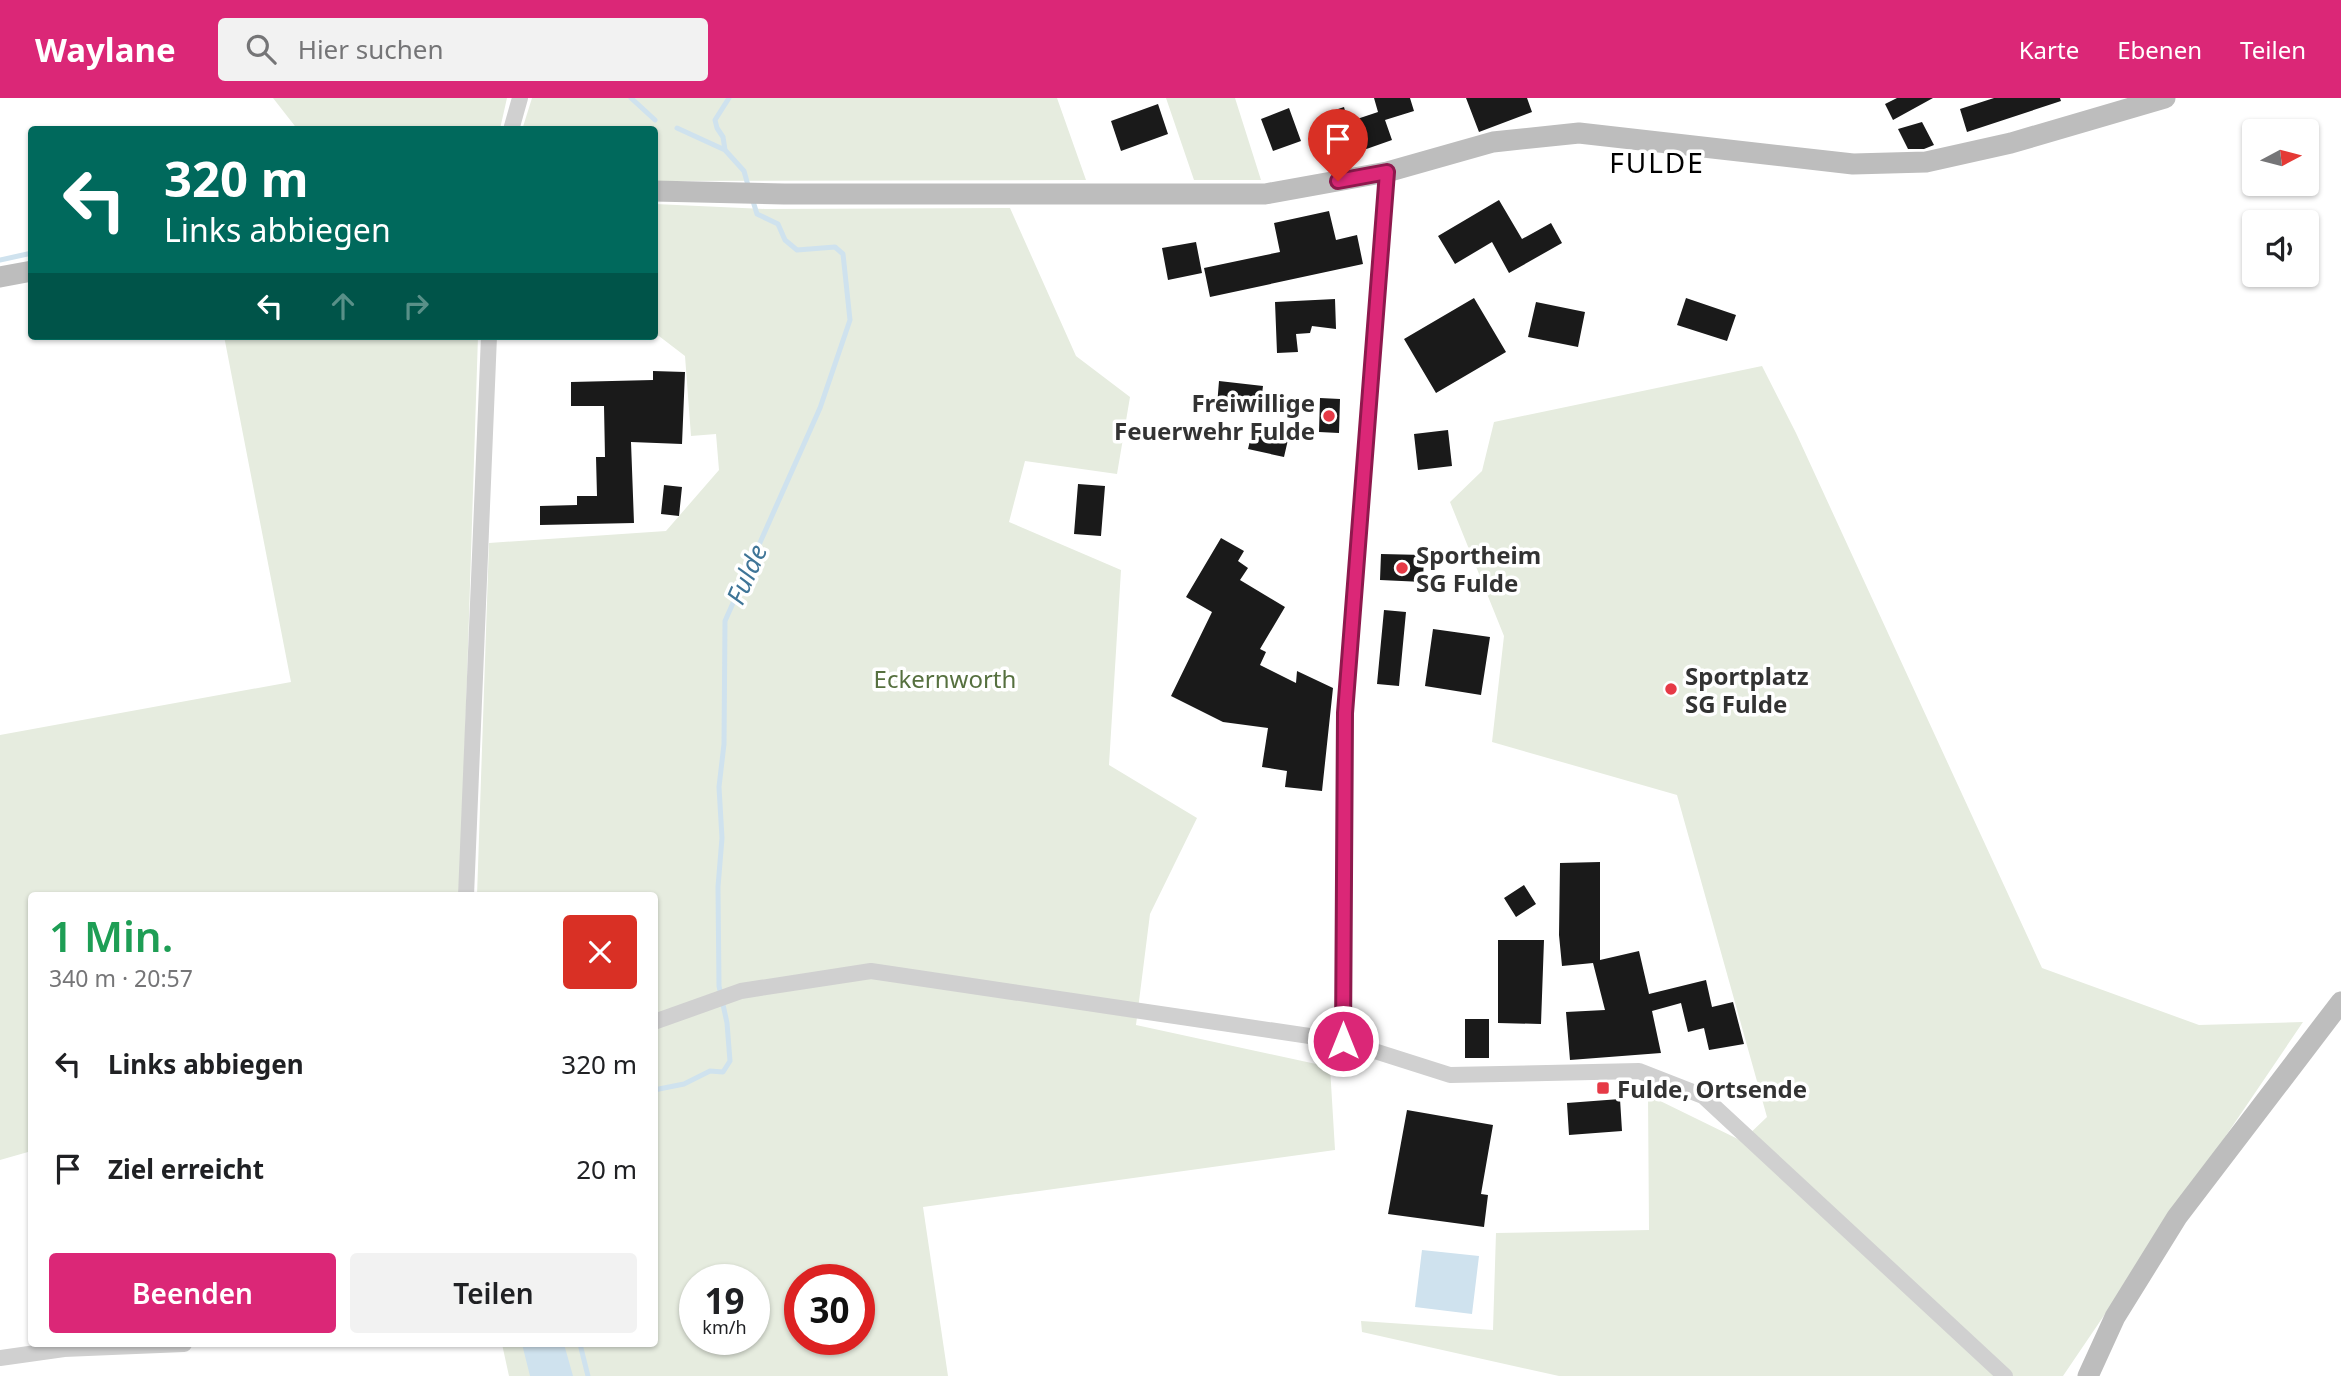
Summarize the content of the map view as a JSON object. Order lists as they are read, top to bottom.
{
  "districts": ["FULDE"],
  "water": ["Fulde"],
  "parks": ["Eckernworth"],
  "places": {
    "other": ["Freiwillige Feuerwehr Fulde", "Sportheim SG Fulde", "Sportplatz SG Fulde"],
    "transit": ["Fulde, Ortsende"]
  },
  "north": "right",
  "page": {
    "header": "Waylane",
    "search": "Hier suchen",
    "nav": ["Karte", "Ebenen", "Teilen"],
    "turn": ["320 m", "Links abbiegen"],
    "heading": ["1 Min.", "340 m · 20:57"],
    "list": [
      {
        "name": "Links abbiegen",
        "value": "320 m"
      },
      {
        "name": "Ziel erreicht",
        "value": "20 m"
      }
    ],
    "buttons": ["Beenden", "Teilen"],
    "speed": "19 km/h",
    "limit": "30"
  }
}
